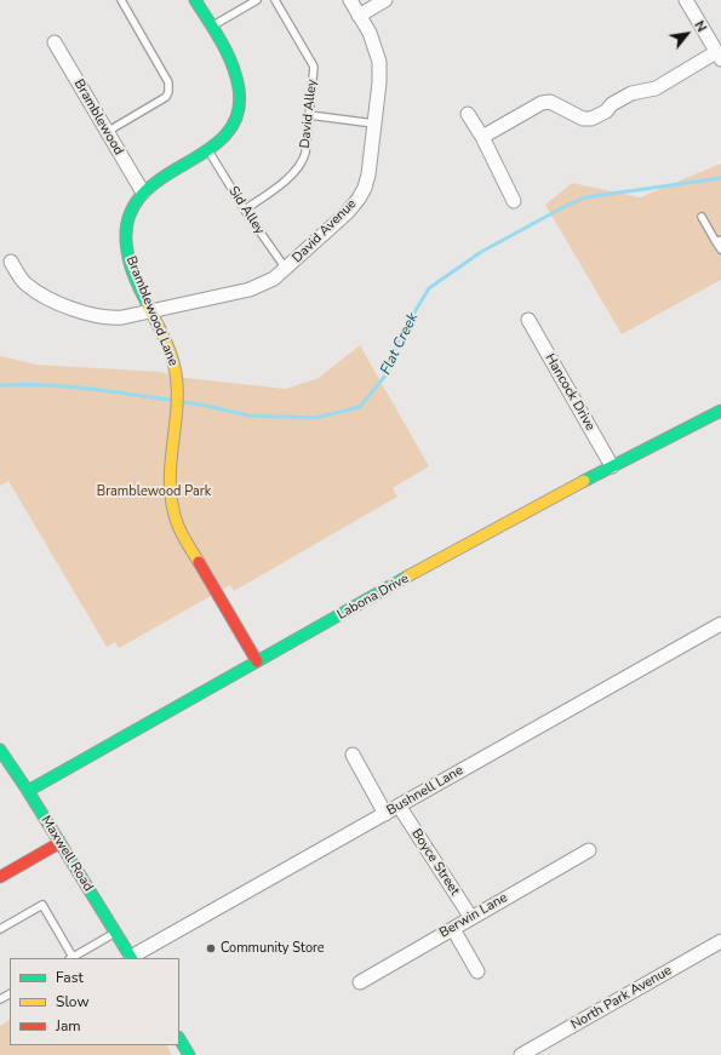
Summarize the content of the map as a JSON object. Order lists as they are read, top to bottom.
{
  "streets": {
    "street": [
      "Bramblewood",
      "David Avenue",
      "Bramblewood Lane",
      "Hancock Drive",
      "Labona Drive",
      "Bushnell Lane",
      "Maxwell Road",
      "Boyce Street",
      "Berwin Lane",
      "North Park Avenue"
    ],
    "lane": ["David Alley", "Sid Alley"]
  },
  "crossings": [
    ["David Alley", "Sid Alley"],
    ["Bramblewood", "Bramblewood Lane"],
    ["Sid Alley", "David Avenue"],
    ["Sid Alley", "Bramblewood Lane"],
    ["David Avenue", "Bramblewood Lane"],
    ["Bramblewood Lane", "Labona Drive"],
    ["Hancock Drive", "Labona Drive"],
    ["Labona Drive", "Maxwell Road"],
    ["Bushnell Lane", "Maxwell Road"],
    ["Bushnell Lane", "Boyce Street"],
    ["Boyce Street", "Berwin Lane"]
  ],
  "water": ["Flat Creek"],
  "parks": ["Bramblewood Park"],
  "places": ["Community Store"],
  "legend": ["Fast", "Slow", "Jam"],
  "north": "top right"
}
